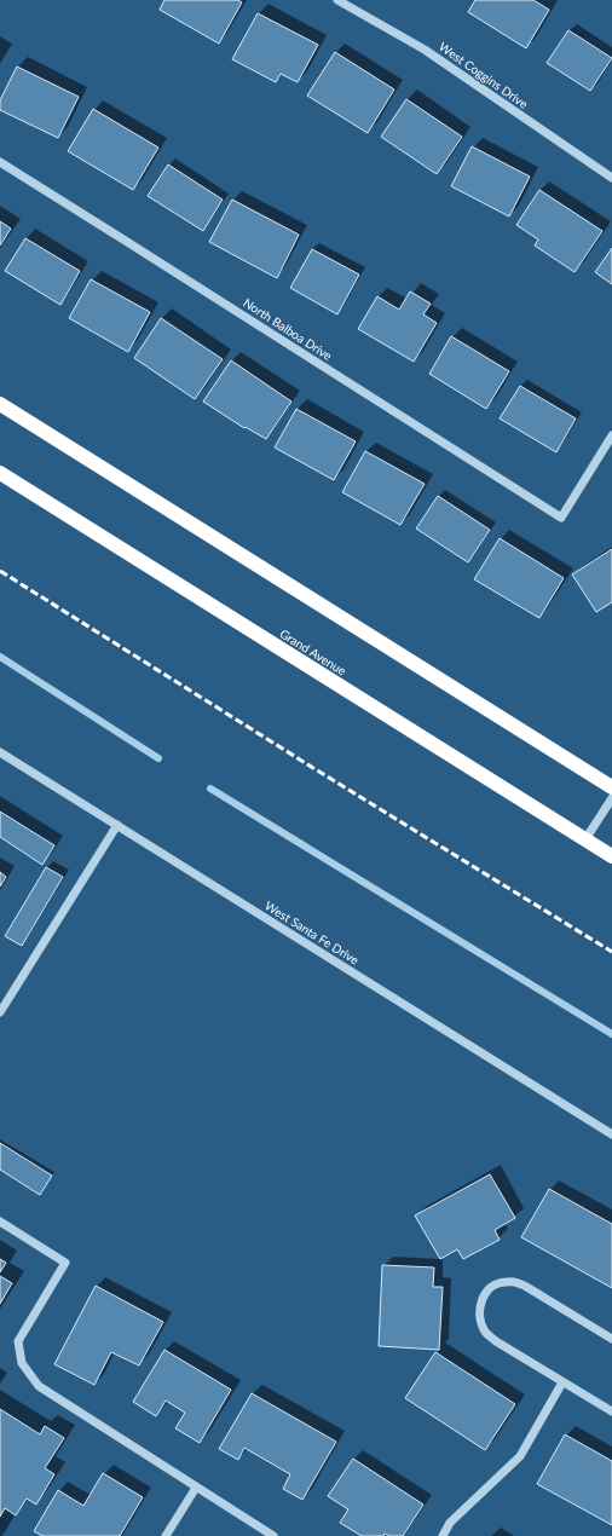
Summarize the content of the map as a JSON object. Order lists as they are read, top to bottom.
{
  "streets": {
    "highway": ["Grand Avenue"],
    "street": ["West Coggins Drive", "North Balboa Drive", "West Santa Fe Drive"]
  }
}
